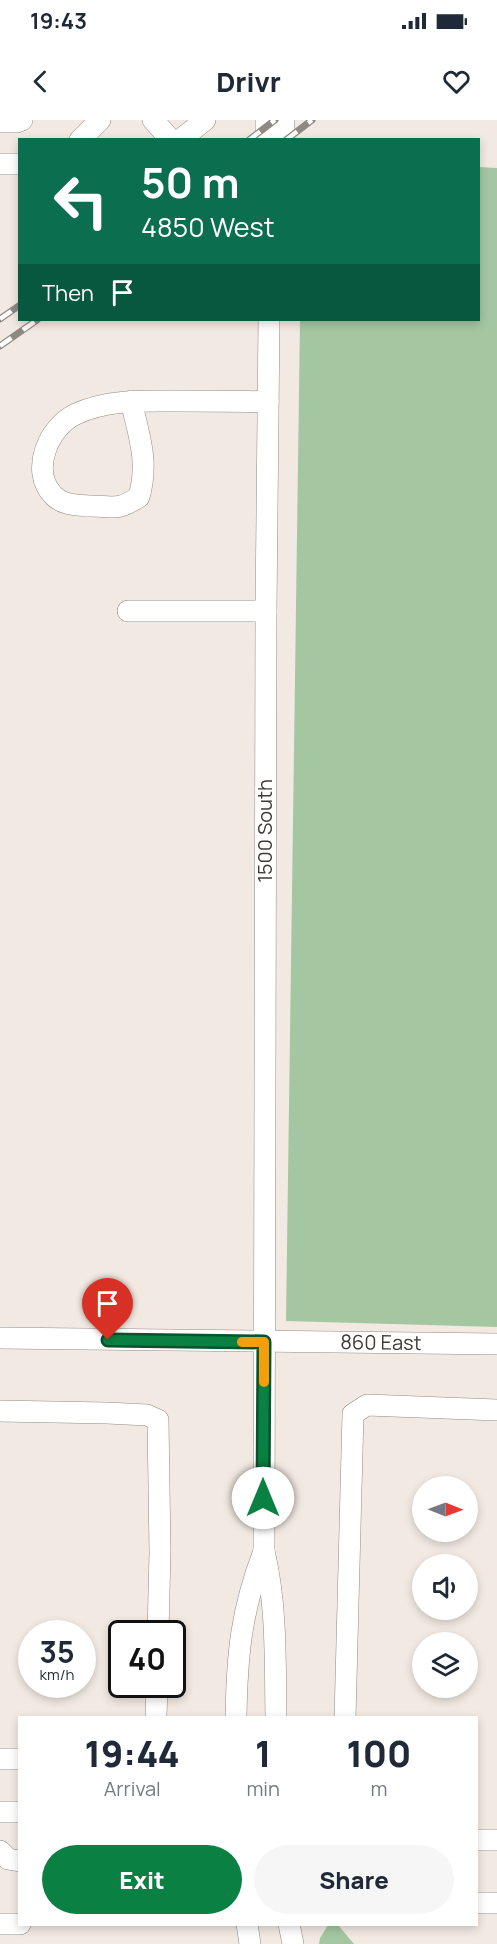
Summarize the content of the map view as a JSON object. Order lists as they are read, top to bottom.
{
  "streets": {
    "street": ["1500 South", "860 East"]
  },
  "crossings": [
    ["1500 South", "860 East"]
  ],
  "north": "right",
  "page": {
    "status": "19:43",
    "header": "Drivr",
    "turn": ["50 m", "4850 West"],
    "then": "Then",
    "speed": "35 km/h",
    "limit": "40",
    "eta": [
      "19:44",
      "Arrival",
      "1",
      "min",
      "100",
      "m"
    ],
    "buttons": ["Exit", "Share"]
  }
}
